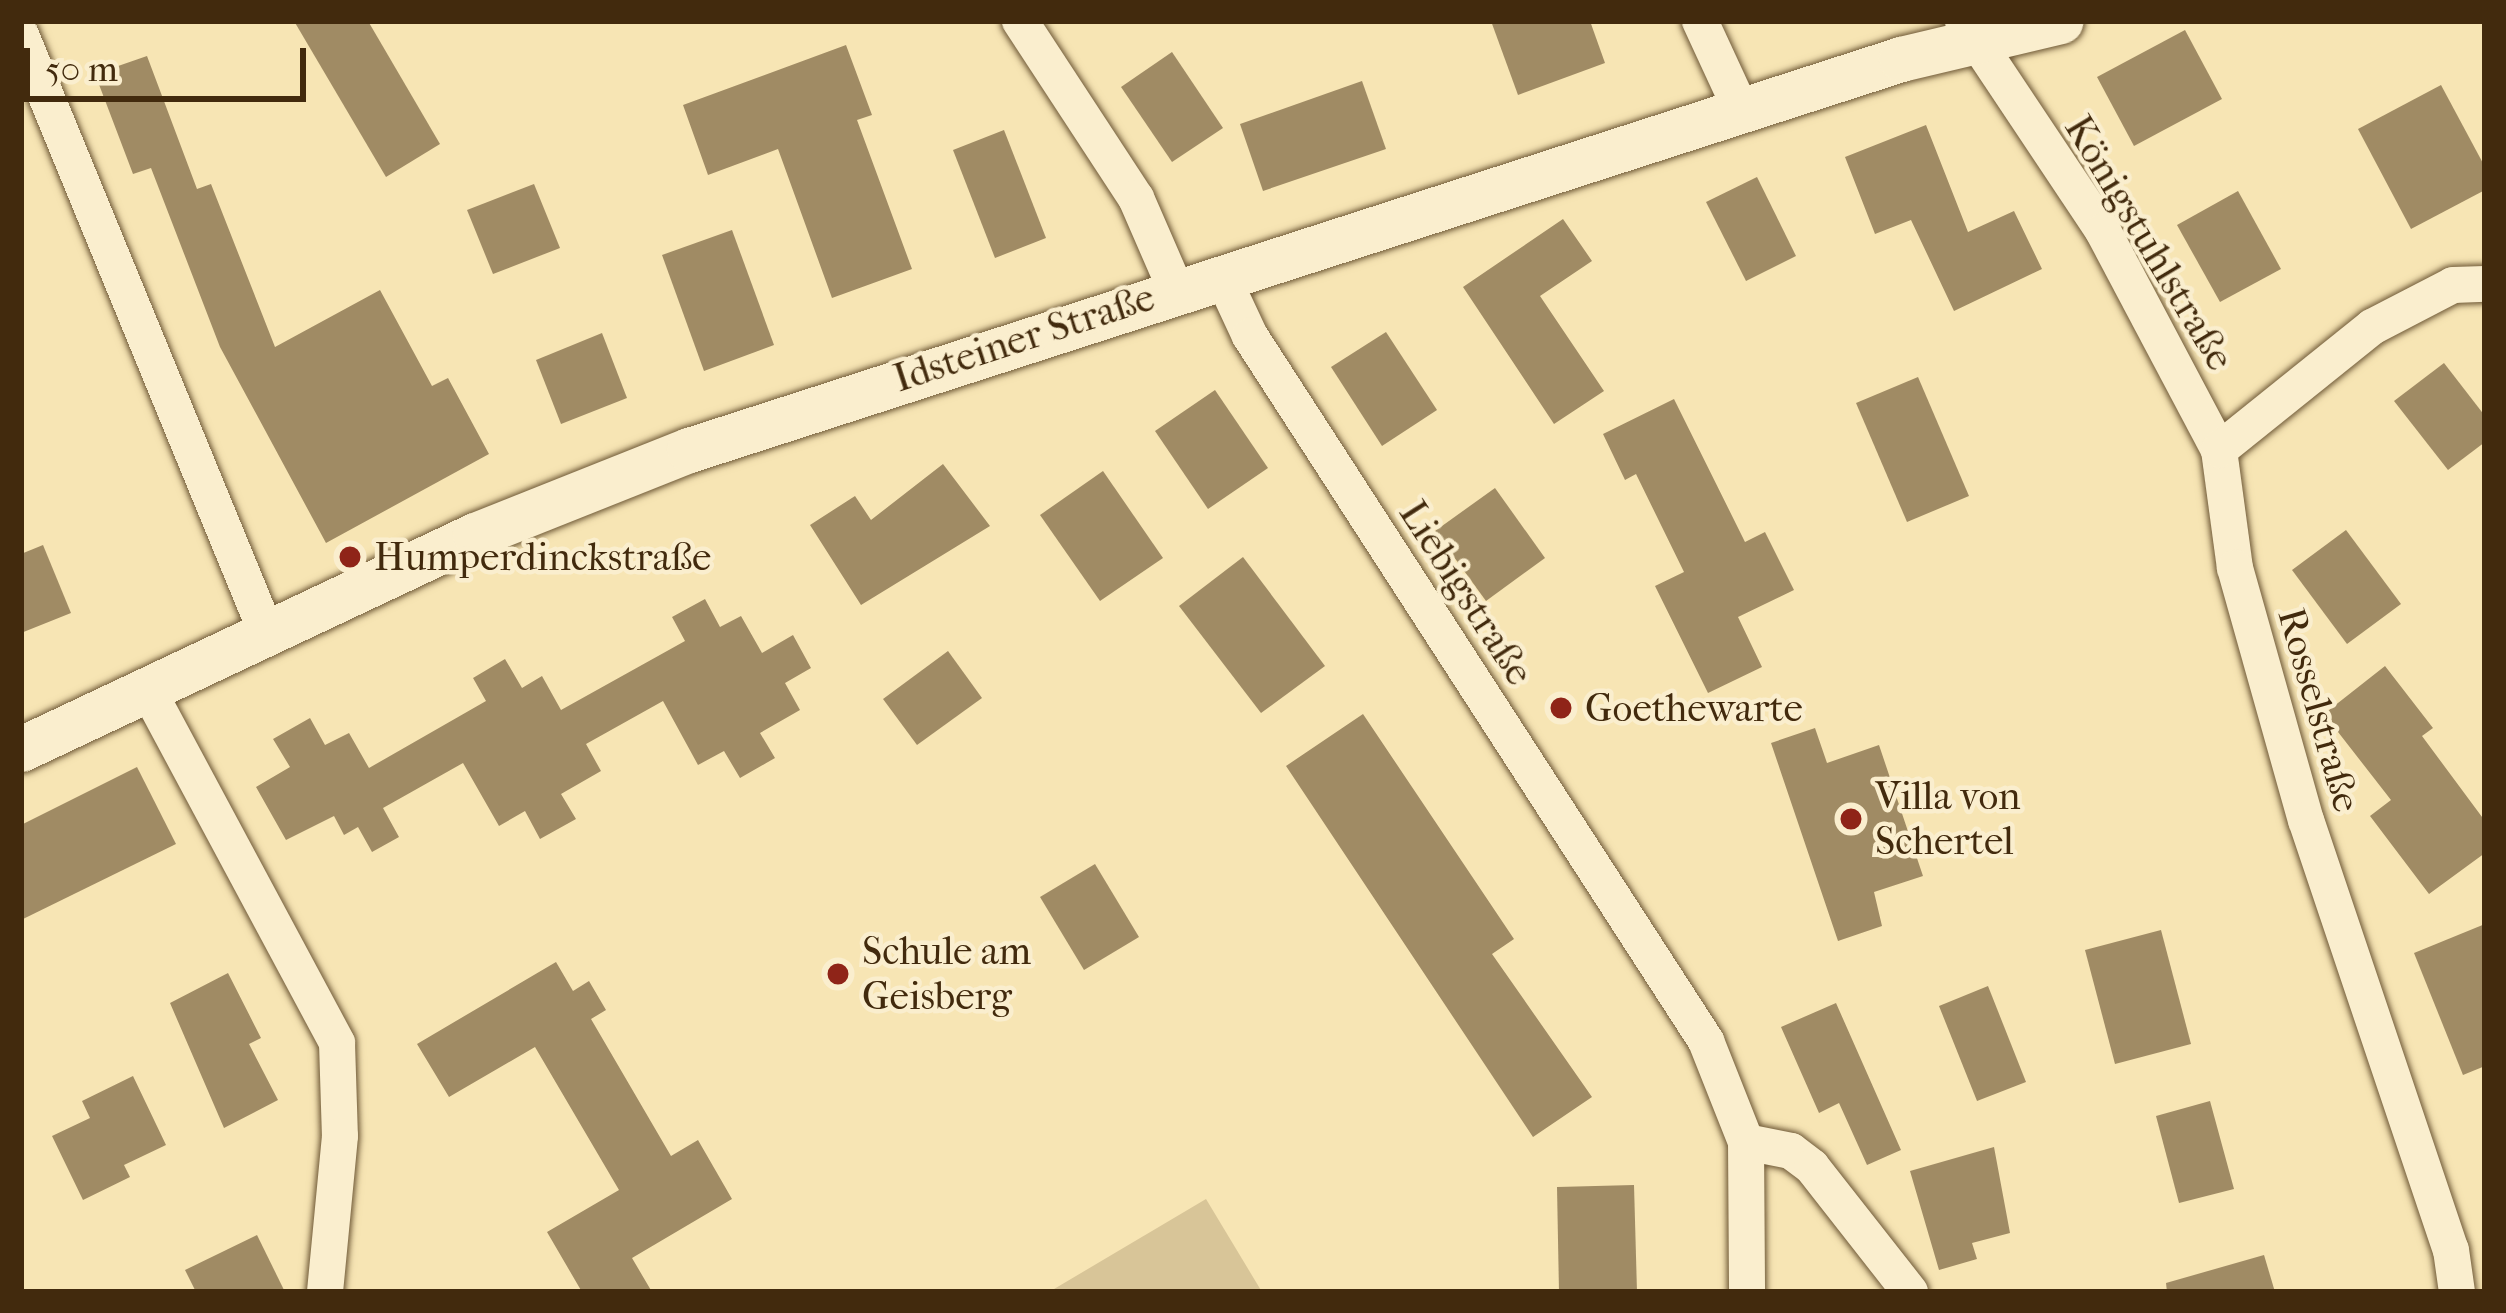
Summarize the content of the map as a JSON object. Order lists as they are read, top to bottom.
{
  "streets": {
    "street": [
      "Königstuhlstraße",
      "Idsteiner Straße",
      "Liebigstraße",
      "Rosselstraße"
    ]
  },
  "crossings": [
    ["Königstuhlstraße", "Idsteiner Straße"],
    ["Königstuhlstraße", "Rosselstraße"],
    ["Idsteiner Straße", "Liebigstraße"]
  ],
  "places": [
    "Humperdinckstraße",
    "Goethewarte",
    "Villa von Schertel",
    "Schule am Geisberg"
  ],
  "scale_bar": "50 m"
}
